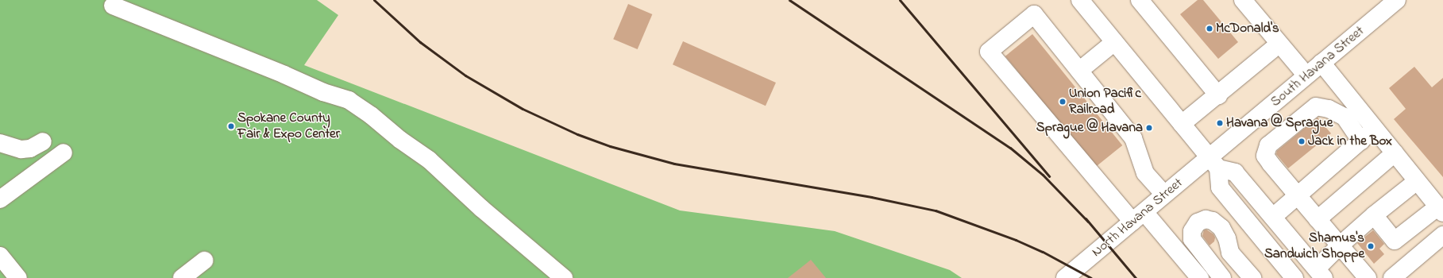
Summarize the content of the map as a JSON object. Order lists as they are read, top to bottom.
{
  "streets": {
    "main road": ["South Havana Street", "North Havana Street"]
  },
  "crossings": [
    ["South Havana Street", "North Havana Street"]
  ],
  "places": [
    "McDonald's",
    "Union Pacific Railroad",
    "Havana @ Sprague",
    "Spokane County Fair & Expo Center",
    "Sprague @ Havana",
    "Jack in the Box",
    "Shamus's Sandwich Shoppe"
  ]
}
